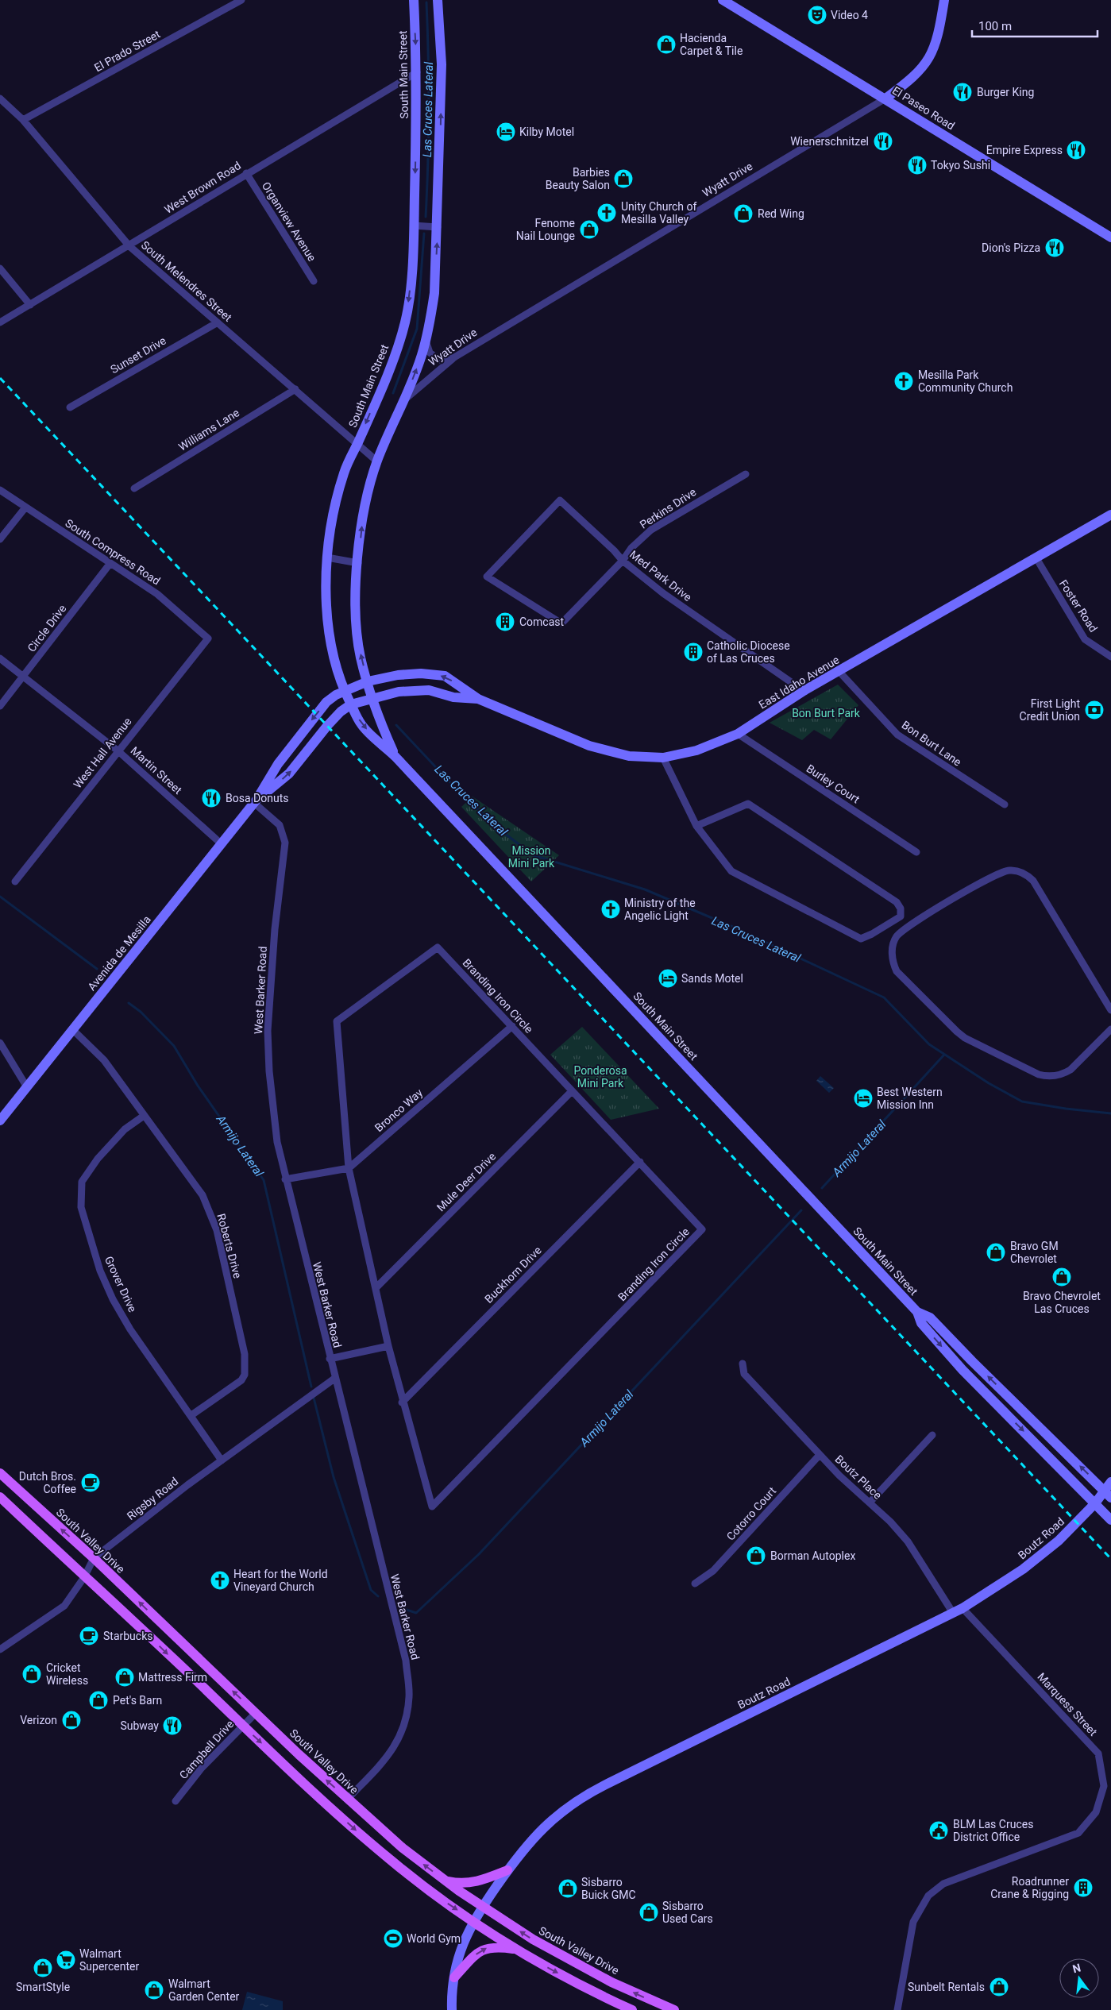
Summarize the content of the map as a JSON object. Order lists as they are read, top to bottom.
{
  "streets": {
    "main road": [
      "South Main Street",
      "El Paseo Road",
      "Wyatt Drive",
      "East Idaho Avenue",
      "Avenida de Mesilla",
      "Boutz Road",
      "South Valley Drive"
    ],
    "street": [
      "El Prado Street",
      "West Brown Road",
      "Organview Avenue",
      "South Melendres Street",
      "Sunset Drive",
      "Williams Lane",
      "Perkins Drive",
      "South Compress Road",
      "Med Park Drive",
      "Foster Road",
      "Circle Drive",
      "Bon Burt Lane",
      "West Hall Avenue",
      "Martin Street",
      "Burley Court",
      "West Barker Road",
      "Branding Iron Circle",
      "Bronco Way",
      "Mule Deer Drive",
      "Roberts Drive",
      "Buckhorn Drive",
      "Grover Drive",
      "Boutz Place",
      "Rigsby Road",
      "Cotorro Court",
      "Marquess Street",
      "Campbell Drive"
    ]
  },
  "crossings": [
    ["El Prado Street", "South Melendres Street"],
    ["South Main Street", "Wyatt Drive"],
    ["South Main Street", "West Brown Road"],
    ["South Main Street", "South Melendres Street"],
    ["South Main Street", "East Idaho Avenue"],
    ["South Main Street", "Avenida de Mesilla"],
    ["South Main Street", "Boutz Road"],
    ["El Paseo Road", "Wyatt Drive"],
    ["West Brown Road", "Organview Avenue"],
    ["West Brown Road", "South Melendres Street"],
    ["South Melendres Street", "Sunset Drive"],
    ["South Melendres Street", "Williams Lane"],
    ["Perkins Drive", "Med Park Drive"],
    ["South Compress Road", "Circle Drive"],
    ["South Compress Road", "West Hall Avenue"],
    ["Med Park Drive", "East Idaho Avenue"],
    ["Foster Road", "East Idaho Avenue"],
    ["Circle Drive", "Martin Street"],
    ["East Idaho Avenue", "Bon Burt Lane"],
    ["East Idaho Avenue", "Burley Court"],
    ["East Idaho Avenue", "Avenida de Mesilla"],
    ["West Hall Avenue", "Martin Street"],
    ["Martin Street", "Avenida de Mesilla"],
    ["Avenida de Mesilla", "West Barker Road"],
    ["Avenida de Mesilla", "Roberts Drive"],
    ["West Barker Road", "Rigsby Road"],
    ["West Barker Road", "South Valley Drive"],
    ["Branding Iron Circle", "Bronco Way"],
    ["Branding Iron Circle", "Mule Deer Drive"],
    ["Branding Iron Circle", "Buckhorn Drive"],
    ["Roberts Drive", "Grover Drive"],
    ["Grover Drive", "Rigsby Road"],
    ["Boutz Place", "Cotorro Court"],
    ["Boutz Place", "Boutz Road"],
    ["Rigsby Road", "South Valley Drive"],
    ["Boutz Road", "South Valley Drive"],
    ["Boutz Road", "Marquess Street"],
    ["South Valley Drive", "Campbell Drive"]
  ],
  "water": ["Las Cruces Lateral", "Armijo Lateral"],
  "parks": ["Bon Burt Park", "Mission Mini Park", "Ponderosa Mini Park"],
  "places": {
    "theatre": ["Video 4"],
    "shop": [
      "Hacienda Carpet & Tile",
      "Barbies Beauty Salon",
      "Red Wing",
      "Fenome Nail Lounge",
      "Bravo GM Chevrolet",
      "Bravo Chevrolet Las Cruces",
      "Borman Autoplex",
      "Cricket Wireless",
      "Mattress Firm",
      "Pet's Barn",
      "Verizon",
      "Sisbarro Buick GMC",
      "Sisbarro Used Cars",
      "SmartStyle",
      "Sunbelt Rentals",
      "Walmart Garden Center"
    ],
    "restaurant": [
      "Burger King",
      "Wienerschnitzel",
      "Empire Express",
      "Tokyo Sushi",
      "Dion's Pizza",
      "Bosa Donuts",
      "Subway"
    ],
    "hotel": ["Kilby Motel", "Sands Motel", "Best Western Mission Inn"],
    "church": [
      "Unity Church of Mesilla Valley",
      "Mesilla Park Community Church",
      "Ministry of the Angelic Light",
      "Heart for the World Vineyard Church"
    ],
    "building": ["Comcast", "Catholic Diocese of Las Cruces", "Roadrunner Crane & Rigging"],
    "bank": ["First Light Credit Union"],
    "cafe": ["Dutch Bros. Coffee", "Starbucks"],
    "public building": ["BLM Las Cruces District Office"],
    "sports": ["World Gym"],
    "supermarket": ["Walmart Supercenter"]
  },
  "scale_bar": "100 m",
  "north": "top"
}
